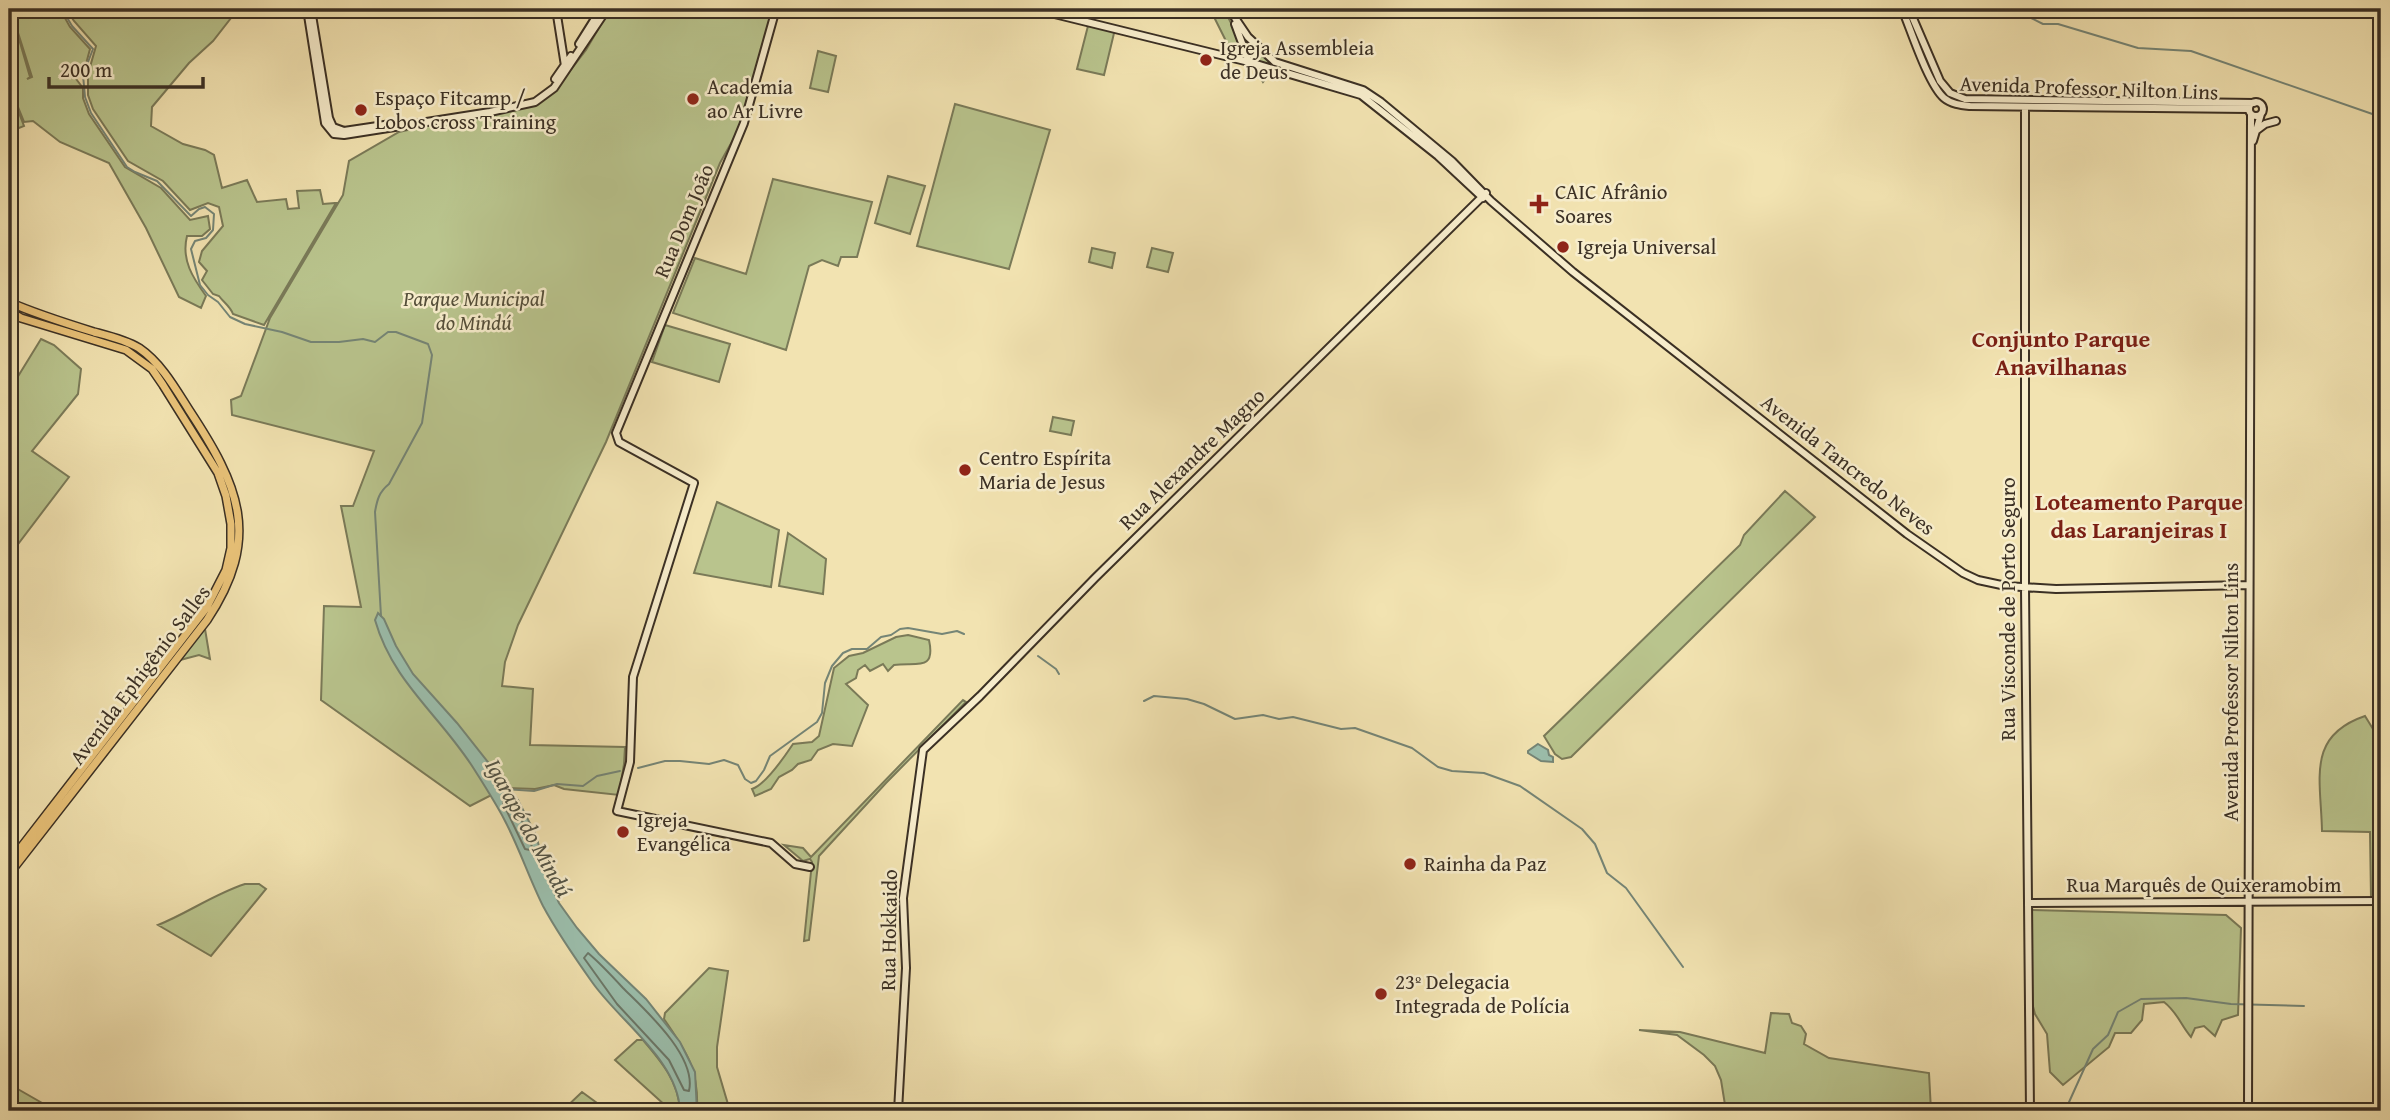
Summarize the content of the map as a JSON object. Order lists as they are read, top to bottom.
{
  "streets": {
    "main road": [
      "Avenida Professor Nilton Lins",
      "Rua Dom João",
      "Rua Alexandre Magno",
      "Avenida Tancredo Neves",
      "Rua Visconde de Porto Seguro",
      "Avenida Ephigênio Salles",
      "Rua Marquês de Quixeramobim",
      "Rua Hokkaido"
    ]
  },
  "crossings": [
    ["Avenida Professor Nilton Lins", "Avenida Tancredo Neves"],
    ["Avenida Professor Nilton Lins", "Rua Visconde de Porto Seguro"],
    ["Avenida Professor Nilton Lins", "Rua Marquês de Quixeramobim"],
    ["Rua Alexandre Magno", "Avenida Tancredo Neves"],
    ["Rua Alexandre Magno", "Rua Hokkaido"],
    ["Avenida Tancredo Neves", "Rua Visconde de Porto Seguro"],
    ["Rua Visconde de Porto Seguro", "Rua Marquês de Quixeramobim"]
  ],
  "districts": ["Conjunto Parque Anavilhanas", "Loteamento Parque das Laranjeiras I"],
  "water": ["Igarapé do Mindú"],
  "parks": ["Parque Municipal do Mindú"],
  "places": {
    "other": [
      "Igreja Assembleia de Deus",
      "Academia ao Ar Livre",
      "Espaço Fitcamp / Lobos cross Training",
      "Igreja Universal",
      "Centro Espírita Maria de Jesus",
      "Igreja Evangélica",
      "Rainha da Paz",
      "23º Delegacia Integrada de Polícia"
    ],
    "health": ["CAIC Afrânio Soares"]
  },
  "scale_bar": "200 m"
}
